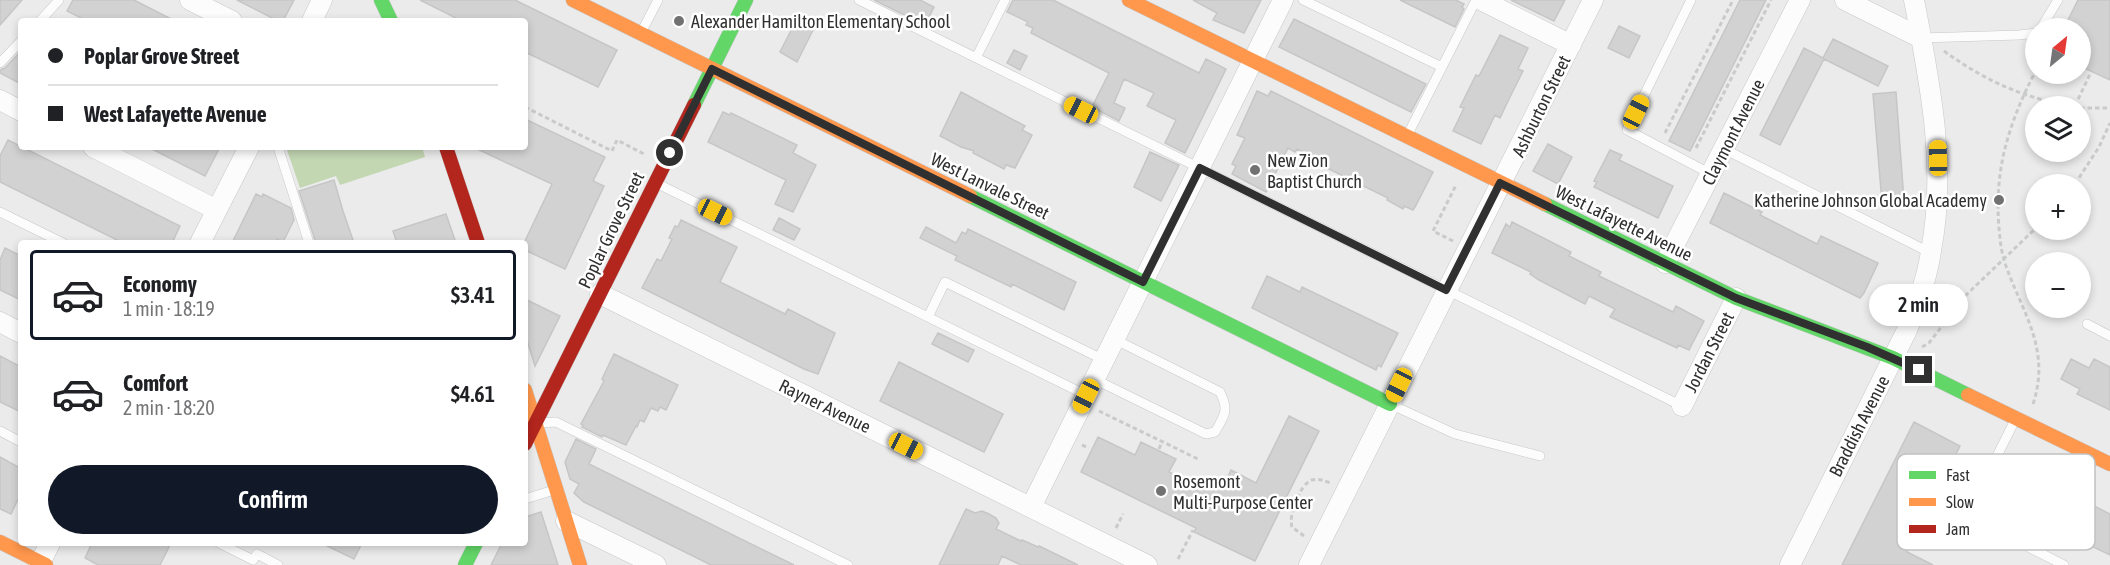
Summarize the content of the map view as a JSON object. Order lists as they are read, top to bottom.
{
  "streets": {
    "main road": ["West Lanvale Street", "West Lafayette Avenue", "Poplar Grove Street"],
    "street": [
      "Ashburton Street",
      "Claymont Avenue",
      "Jordan Street",
      "Rayner Avenue",
      "Braddish Avenue"
    ]
  },
  "crossings": [
    ["Ashburton Street", "West Lanvale Street"],
    ["Ashburton Street", "West Lafayette Avenue"],
    ["Claymont Avenue", "West Lafayette Avenue"],
    ["West Lanvale Street", "Poplar Grove Street"],
    ["West Lafayette Avenue", "Jordan Street"],
    ["West Lafayette Avenue", "Braddish Avenue"],
    ["Poplar Grove Street", "Rayner Avenue"]
  ],
  "places": [
    "Alexander Hamilton Elementary School",
    "New Zion Baptist Church",
    "Katherine Johnson Global Academy",
    "Rosemont Multi-Purpose Center"
  ],
  "legend": ["Fast", "Slow", "Jam"],
  "north": "top right",
  "page": {
    "map_buttons": ["+", "−"],
    "banner": ["Poplar Grove Street", "West Lafayette Avenue"],
    "list": [
      {
        "name": "Economy",
        "note": "1 min · 18:19",
        "value": "$3.41"
      },
      {
        "name": "Comfort",
        "note": "2 min · 18:20",
        "value": "$4.61"
      }
    ],
    "bubble": "2 min",
    "buttons": "Confirm"
  }
}
